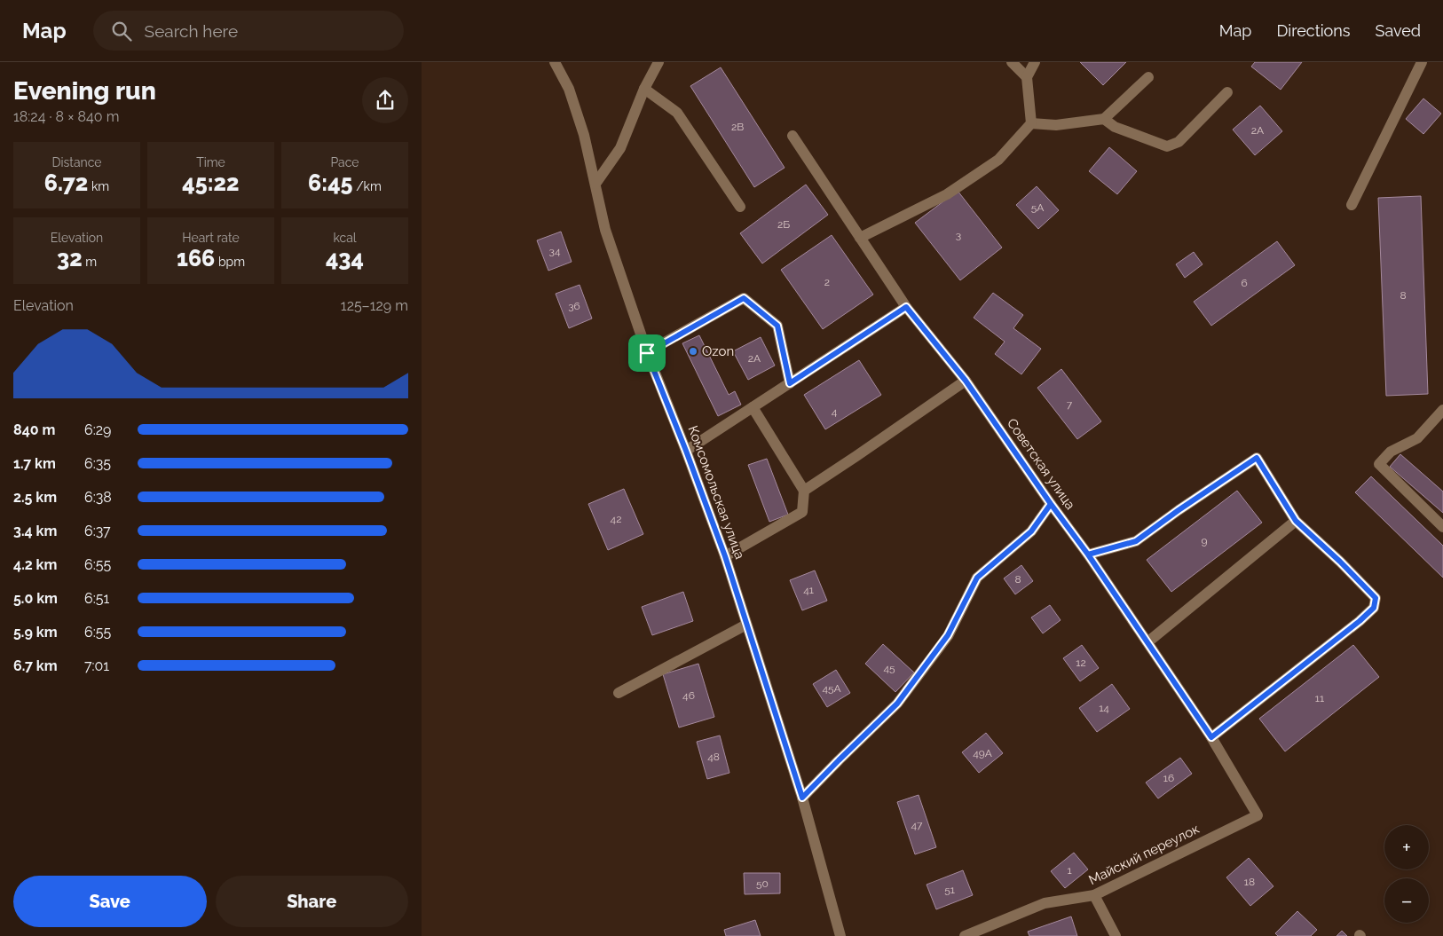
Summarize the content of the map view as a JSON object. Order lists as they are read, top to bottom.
{
  "streets": {
    "street": ["Советская улица", "Комсомольская улица", "Майский переулок"]
  },
  "crossings": [
    ["Советская улица", "Майский переулок"]
  ],
  "places": ["Ozon"],
  "house_numbers": [
    "2В",
    "2А",
    "5А",
    "2Б",
    "3",
    "34",
    "2",
    "6",
    "8",
    "36",
    "2А",
    "7",
    "4",
    "42",
    "9",
    "8",
    "41",
    "12",
    "45",
    "45А",
    "46",
    "11",
    "14",
    "49А",
    "48",
    "16",
    "47",
    "1",
    "18",
    "50",
    "51"
  ],
  "page": {
    "header": "Map",
    "search": "Search here",
    "nav": ["Map", "Directions", "Saved"],
    "heading": ["Evening run", "18:24 · 8 × 840 m"],
    "stats": [
      ["Distance", "6.72 km"],
      ["Time", "45:22"],
      ["Pace", "6:45 /km"],
      ["Elevation", "32 m"],
      ["Heart rate", "166 bpm"],
      ["kcal", "434"]
    ],
    "chart": ["Elevation", "125–129 m"],
    "list": [
      {
        "name": "840 m",
        "note": "6:29"
      },
      {
        "name": "1.7 km",
        "note": "6:35"
      },
      {
        "name": "2.5 km",
        "note": "6:38"
      },
      {
        "name": "3.4 km",
        "note": "6:37"
      },
      {
        "name": "4.2 km",
        "note": "6:55"
      },
      {
        "name": "5.0 km",
        "note": "6:51"
      },
      {
        "name": "5.9 km",
        "note": "6:55"
      },
      {
        "name": "6.7 km",
        "note": "7:01"
      }
    ],
    "map_buttons": ["+", "−"],
    "buttons": ["Save", "Share"]
  }
}
